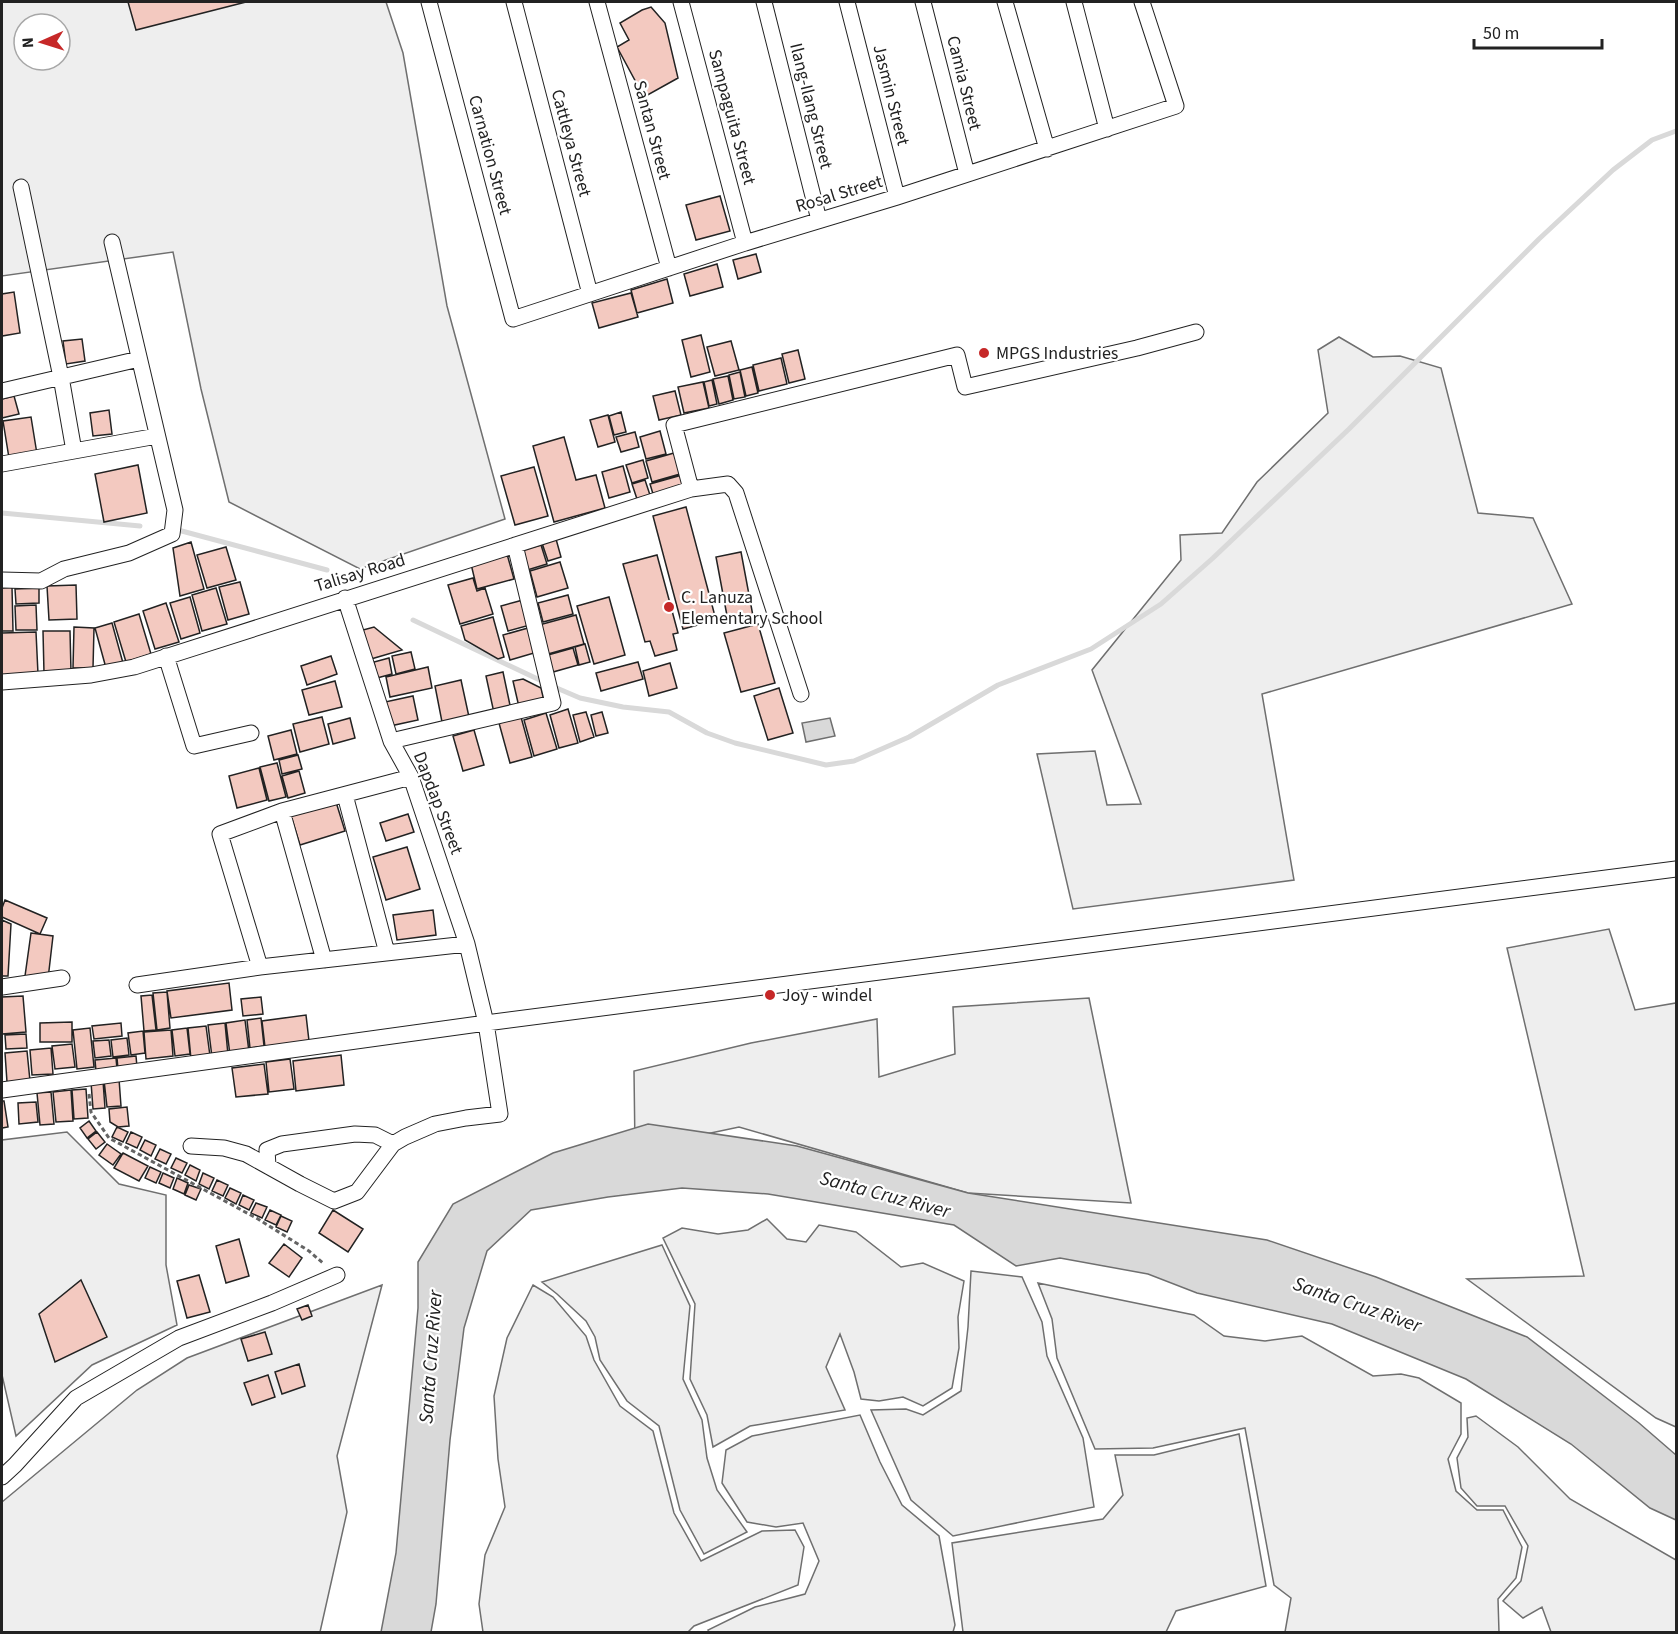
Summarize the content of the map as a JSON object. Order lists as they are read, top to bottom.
{
  "streets": {
    "street": [
      "Camia Street",
      "Jasmin Street",
      "Ilang-Ilang Street",
      "Sampaguita Street",
      "Santan Street",
      "Cattleya Street",
      "Carnation Street",
      "Rosal Street",
      "Talisay Road",
      "Dapdap Street"
    ]
  },
  "crossings": [
    ["Camia Street", "Rosal Street"],
    ["Jasmin Street", "Rosal Street"],
    ["Ilang-Ilang Street", "Rosal Street"],
    ["Sampaguita Street", "Rosal Street"],
    ["Santan Street", "Rosal Street"],
    ["Cattleya Street", "Rosal Street"],
    ["Carnation Street", "Rosal Street"],
    ["Talisay Road", "Dapdap Street"]
  ],
  "water": ["Santa Cruz River"],
  "places": ["MPGS Industries", "C. Lanuza Elementary School", "Joy - windel"],
  "scale_bar": "50 m",
  "north": "left"
}
